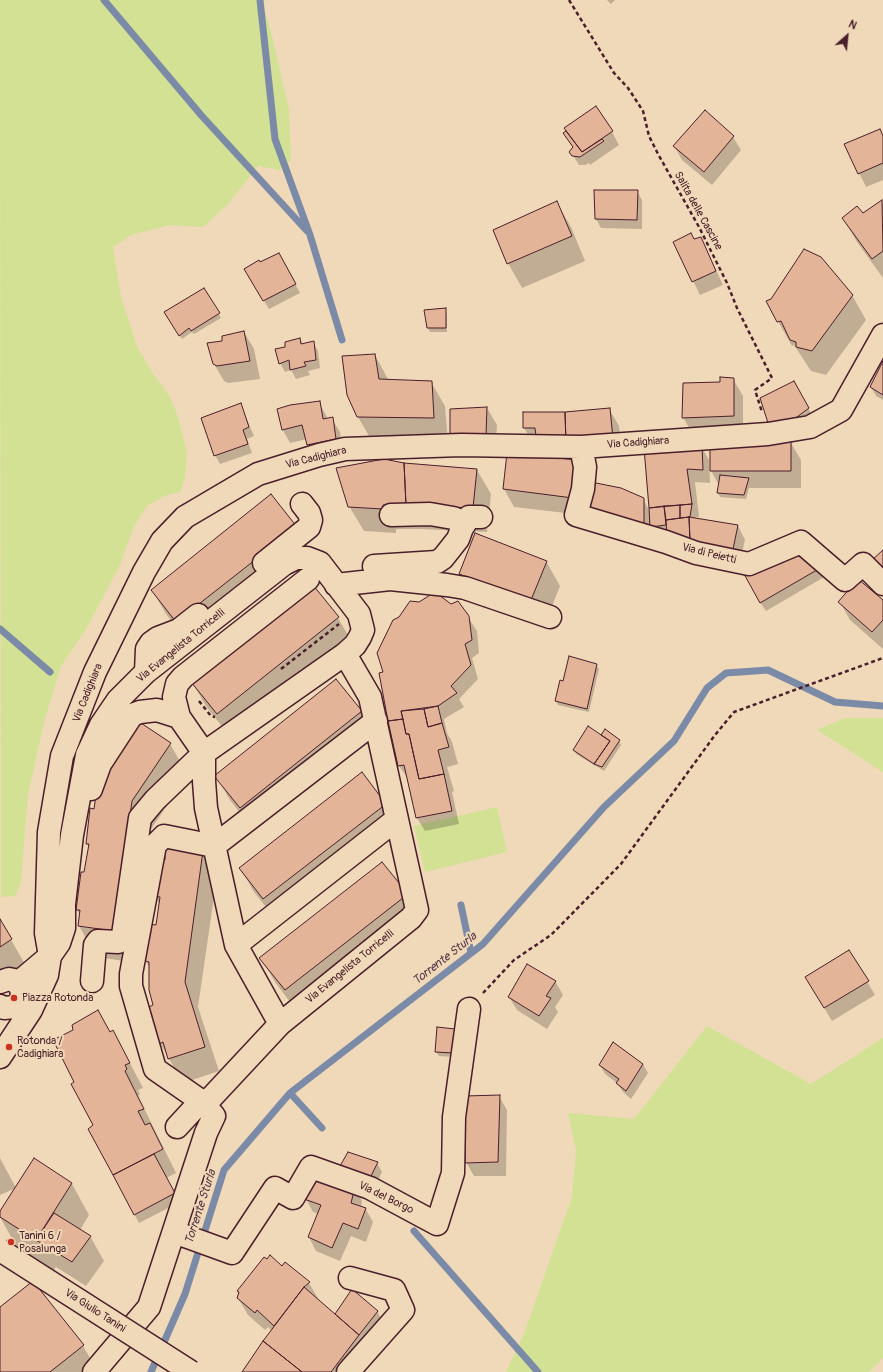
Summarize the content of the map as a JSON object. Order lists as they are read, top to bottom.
{
  "streets": {
    "street": [
      "Via Cadighiara",
      "Via di Peietti",
      "Via Evangelista Torricelli",
      "Via del Borgo",
      "Via Giulio Tanini"
    ],
    "path": ["Salita delle Cascine"]
  },
  "crossings": [
    ["Salita delle Cascine", "Via Cadighiara"],
    ["Via Cadighiara", "Via di Peietti"],
    ["Via Cadighiara", "Via Evangelista Torricelli"]
  ],
  "water": ["Torrente Sturla"],
  "places": ["Piazza Rotonda", "Rotonda / Cadighiara", "Tanini 6 / Posalunga"],
  "north": "top right"
}
